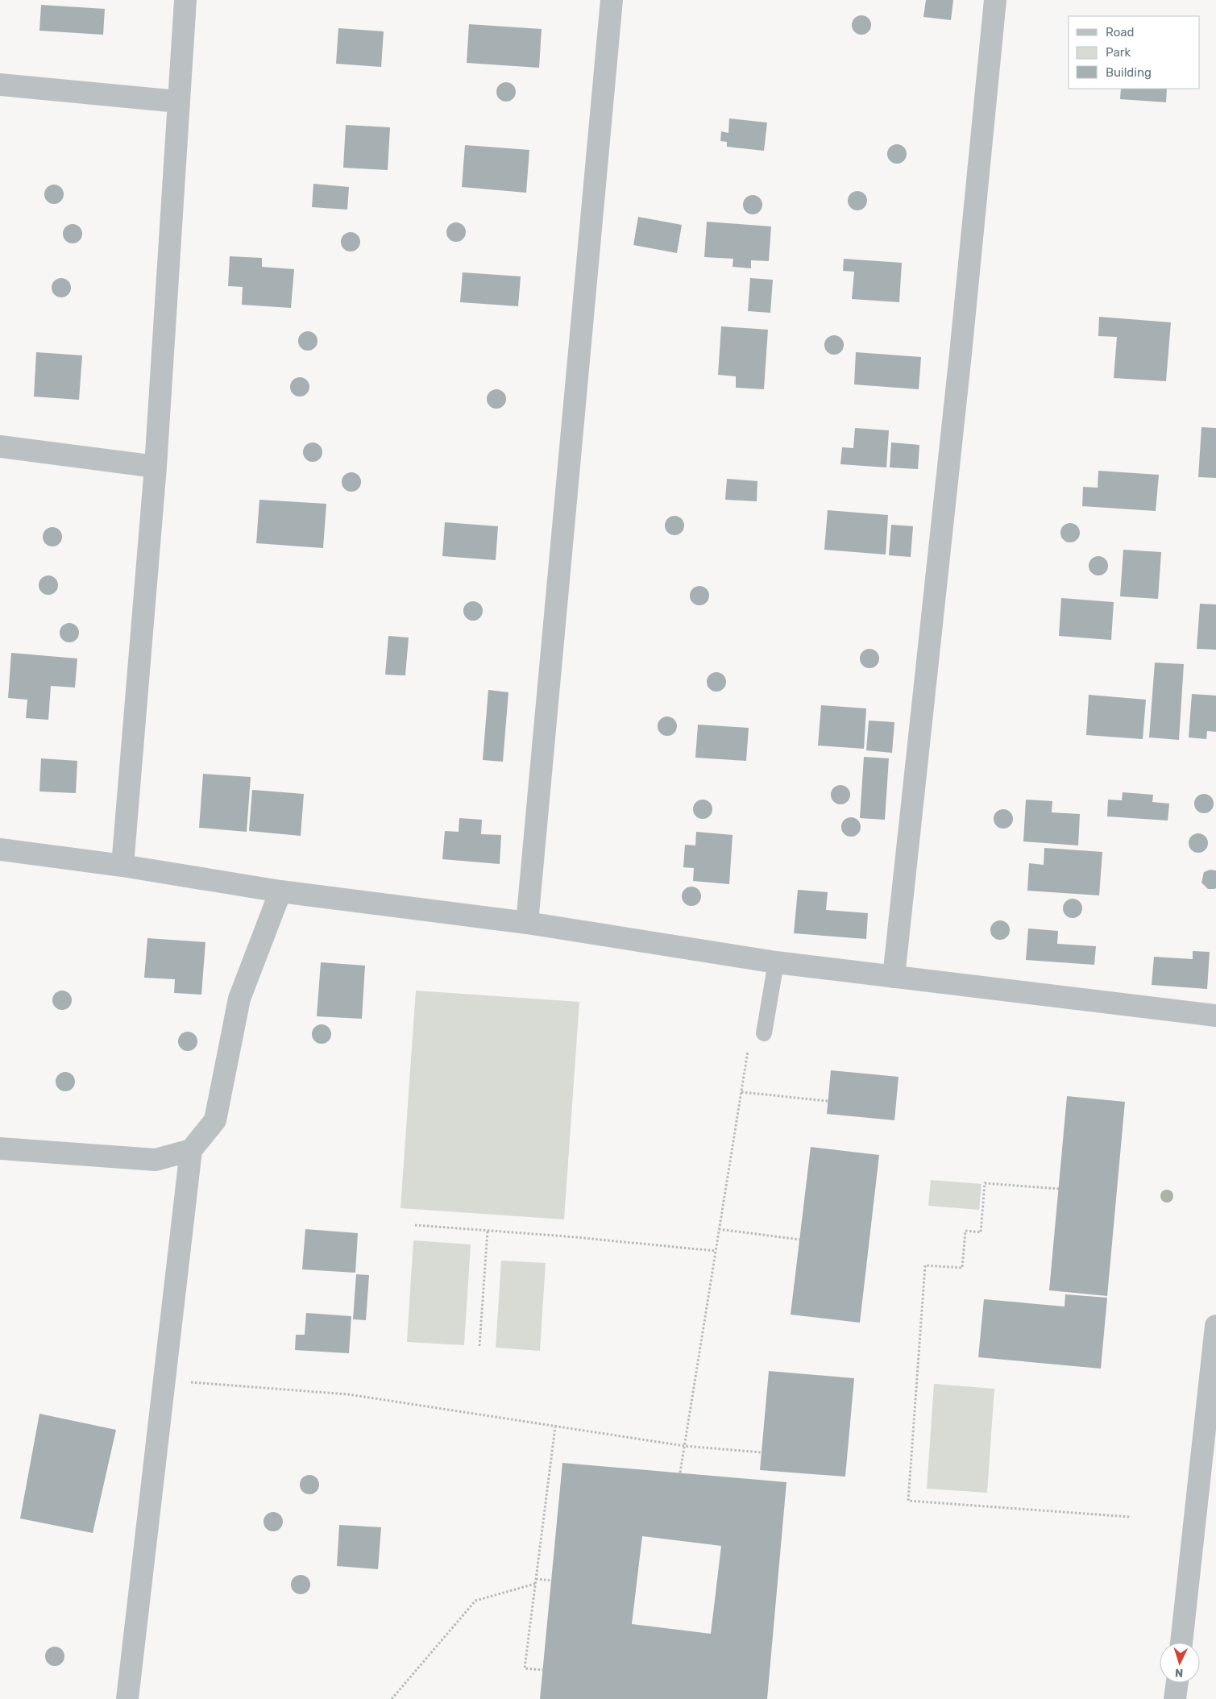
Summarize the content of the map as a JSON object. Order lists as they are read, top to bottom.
{
  "legend": ["Road", "Park", "Building"],
  "north": "bottom"
}
